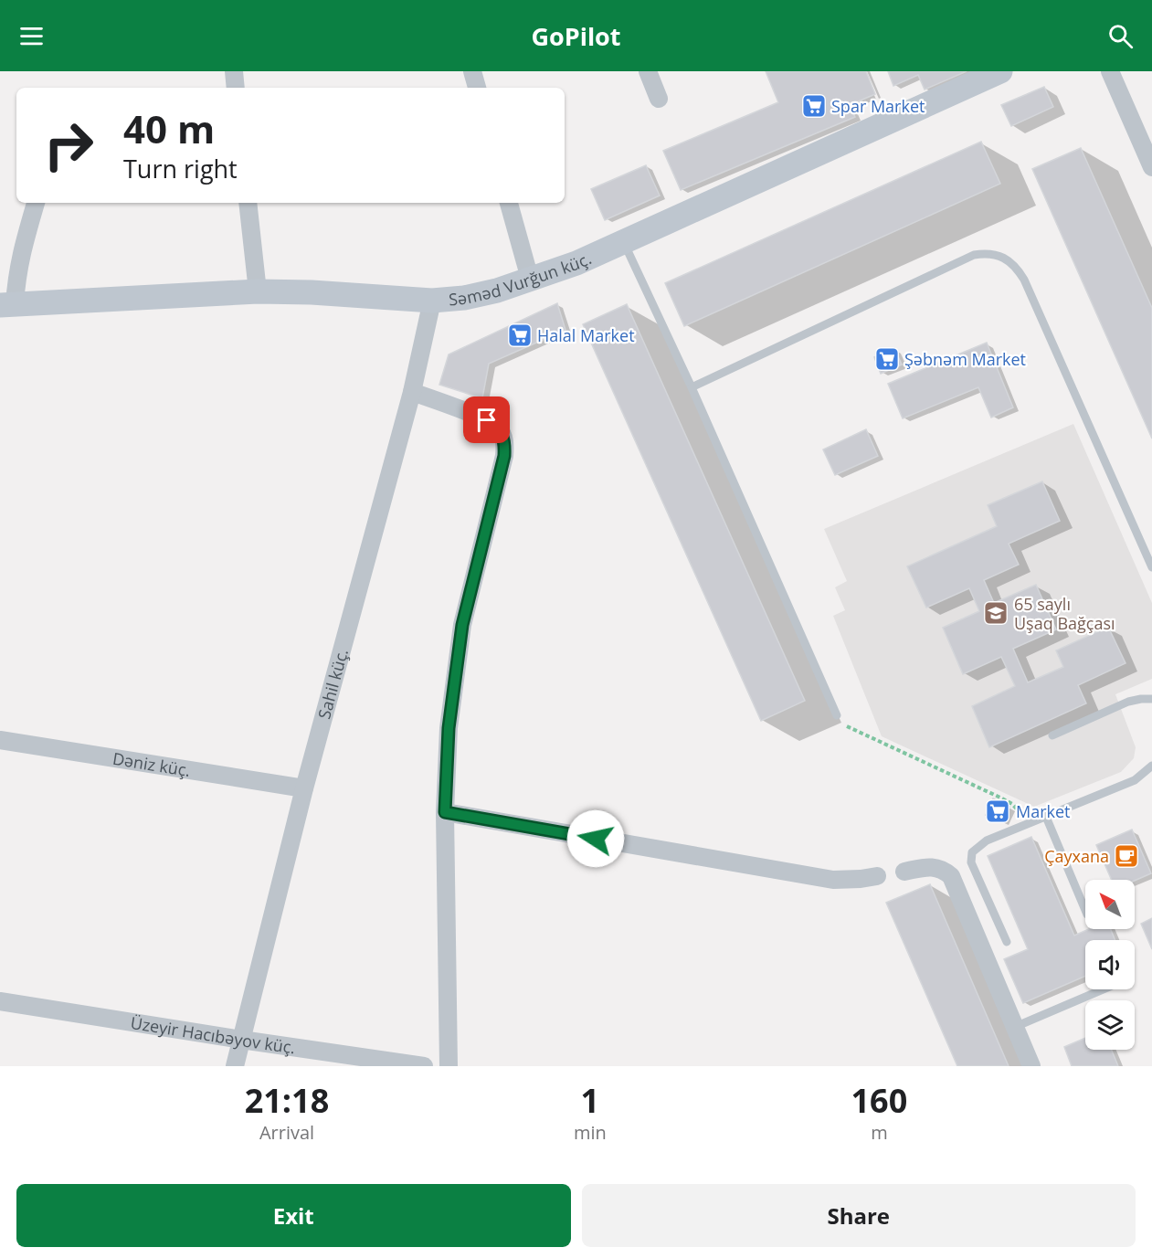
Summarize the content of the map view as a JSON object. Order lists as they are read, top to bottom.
{
  "streets": {
    "main road": ["Səməd Vurğun küç."],
    "street": ["Sahil küç.", "Dәniz küç.", "Üzeyir Hacıbəyov küç."]
  },
  "crossings": [
    ["Səməd Vurğun küç.", "Sahil küç."],
    ["Sahil küç.", "Dәniz küç."],
    ["Sahil küç.", "Üzeyir Hacıbəyov küç."]
  ],
  "places": {
    "supermarket": [
      "Spar Market",
      "Halal Market",
      "Şəbnəm Market",
      "Market"
    ],
    "school or university": ["65 saylı Uşaq Bağçası"],
    "cafe": ["Çayxana"]
  },
  "north": "top left",
  "page": {
    "header": "GoPilot",
    "turn": ["40 m", "Turn right"],
    "eta": [
      "21:18",
      "Arrival",
      "1",
      "min",
      "160",
      "m"
    ],
    "buttons": ["Exit", "Share"]
  }
}
